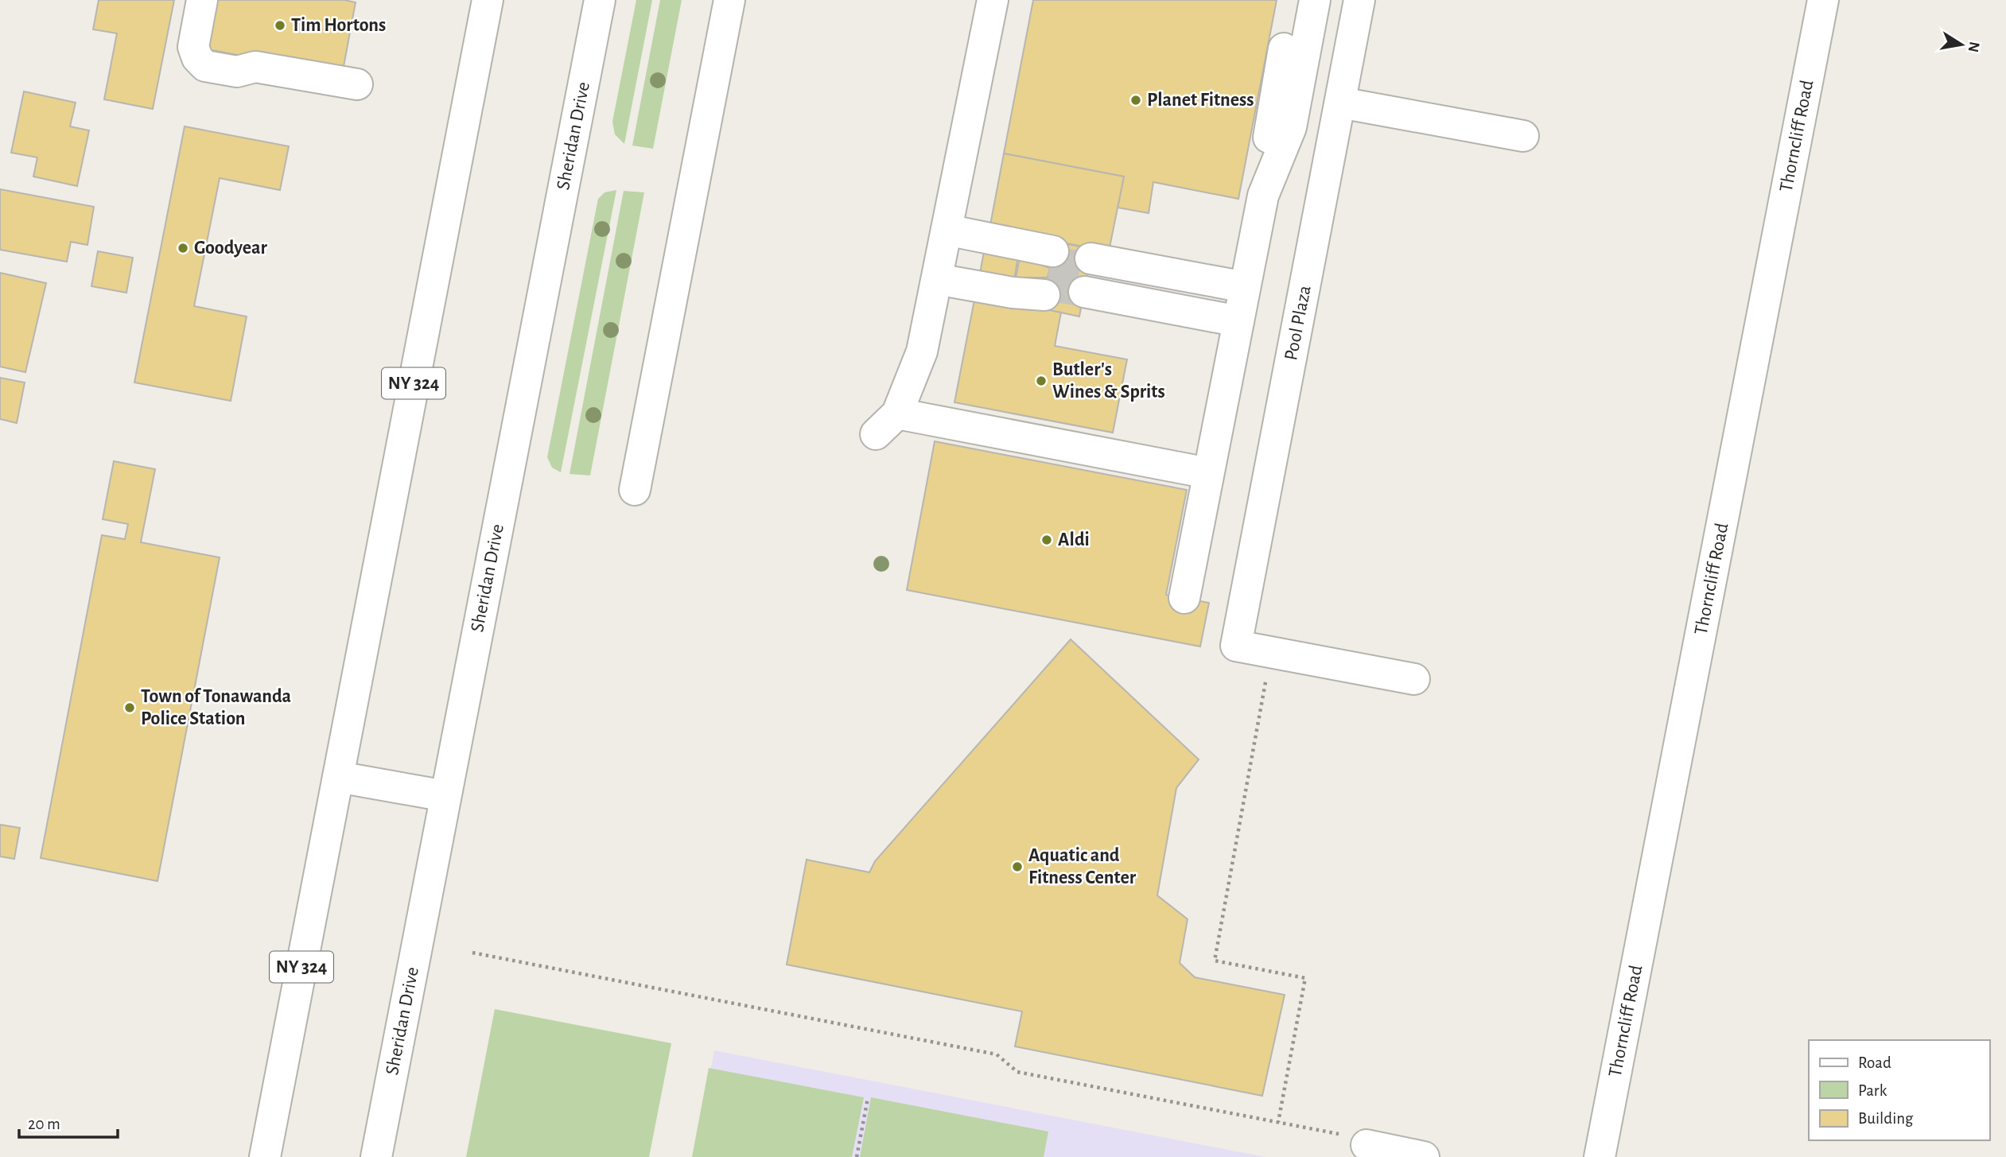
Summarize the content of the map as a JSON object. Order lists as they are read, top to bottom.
{
  "streets": {
    "main road": [
      "Sheridan Drive",
      "Thorncliff Road",
      "Pool Plaza",
      "NY 324"
    ]
  },
  "places": [
    "Tim Hortons",
    "Planet Fitness",
    "Goodyear",
    "Butler's Wines & Sprits",
    "Aldi",
    "Town of Tonawanda Police Station",
    "Aquatic and Fitness Center"
  ],
  "legend": ["Road", "Park", "Building"],
  "scale_bar": "20 m",
  "north": "right"
}
